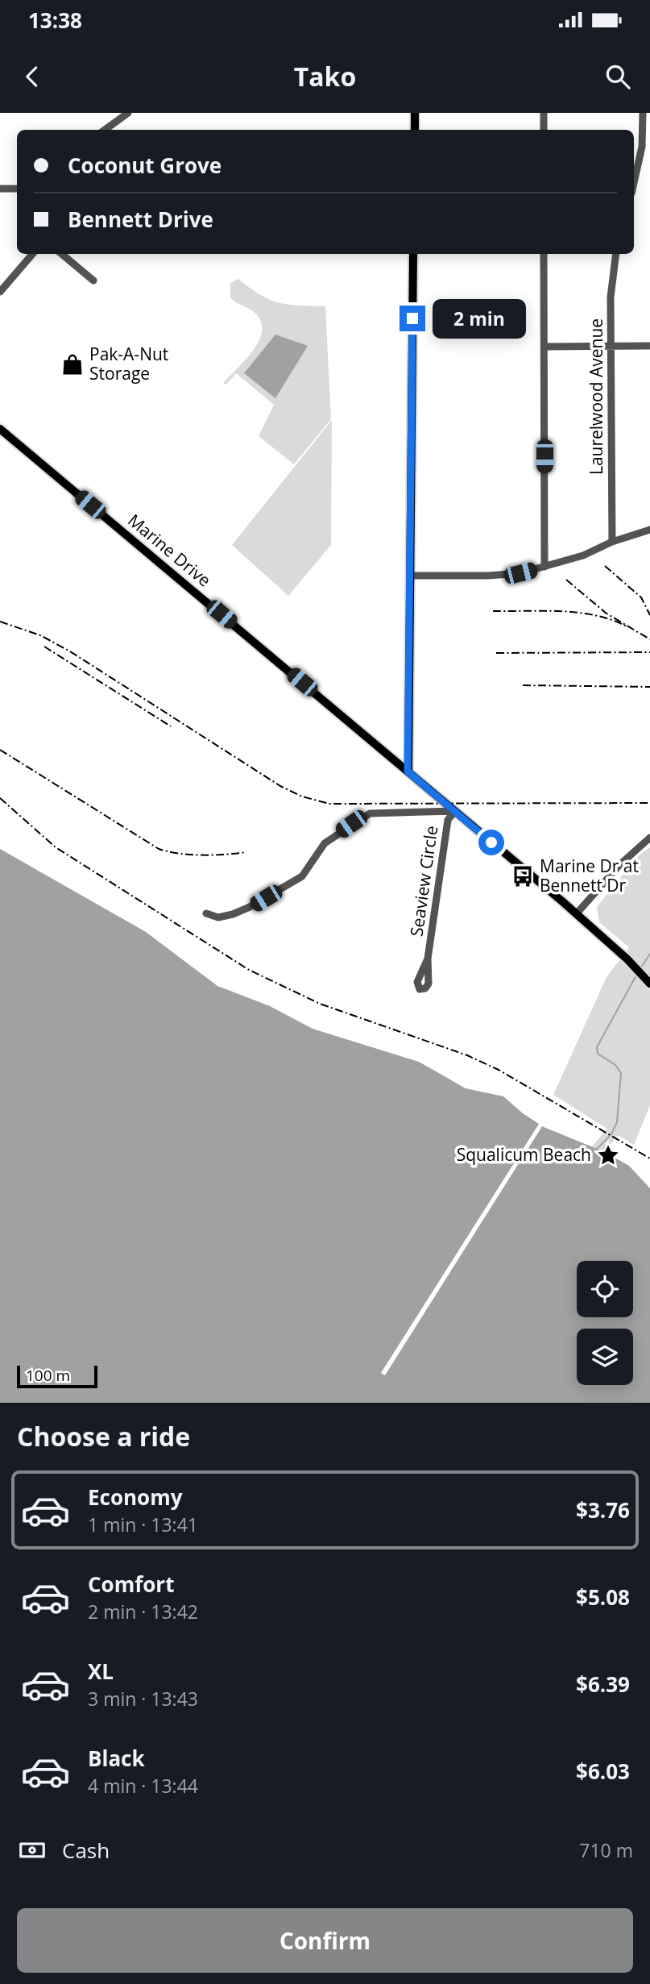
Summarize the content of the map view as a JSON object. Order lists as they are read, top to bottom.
{
  "streets": {
    "main road": ["Marine Drive"],
    "street": ["Laurelwood Avenue", "Seaview Circle"]
  },
  "crossings": [
    ["Marine Drive", "Seaview Circle"]
  ],
  "places": {
    "shop": ["Pak-A-Nut Storage"],
    "bus stop": ["Marine Dr at Bennett Dr"],
    "place": ["Squalicum Beach"]
  },
  "scale_bar": "100 m",
  "page": {
    "status": "13:38",
    "header": "Tako",
    "banner": ["Coconut Grove", "Bennett Drive"],
    "bubble": "2 min",
    "scale": "100 m",
    "heading": "Choose a ride",
    "list": [
      {
        "name": "Economy",
        "note": "1 min · 13:41",
        "value": "$3.76"
      },
      {
        "name": "Comfort",
        "note": "2 min · 13:42",
        "value": "$5.08"
      },
      {
        "name": "XL",
        "note": "3 min · 13:43",
        "value": "$6.39"
      },
      {
        "name": "Black",
        "note": "4 min · 13:44",
        "value": "$6.03"
      }
    ],
    "pay": ["Cash", "710 m"],
    "buttons": "Confirm"
  }
}
